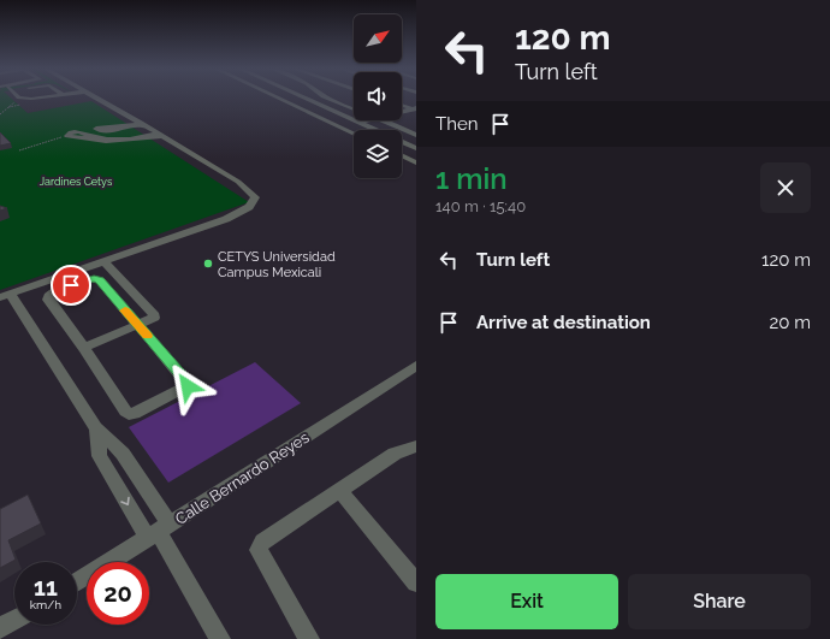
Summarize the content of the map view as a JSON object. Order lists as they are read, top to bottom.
{
  "streets": {
    "street": ["Calle Bernardo Reyes"]
  },
  "parks": ["Jardines Cetys"],
  "places": ["CETYS Universidad Campus Mexicali"],
  "north": "top right",
  "page": {
    "turn": ["120 m", "Turn left"],
    "then": "Then",
    "heading": ["1 min", "140 m · 15:40"],
    "list": [
      {
        "name": "Turn left",
        "value": "120 m"
      },
      {
        "name": "Arrive at destination",
        "value": "20 m"
      }
    ],
    "speed": "11 km/h",
    "limit": "20",
    "buttons": ["Exit", "Share"]
  }
}
